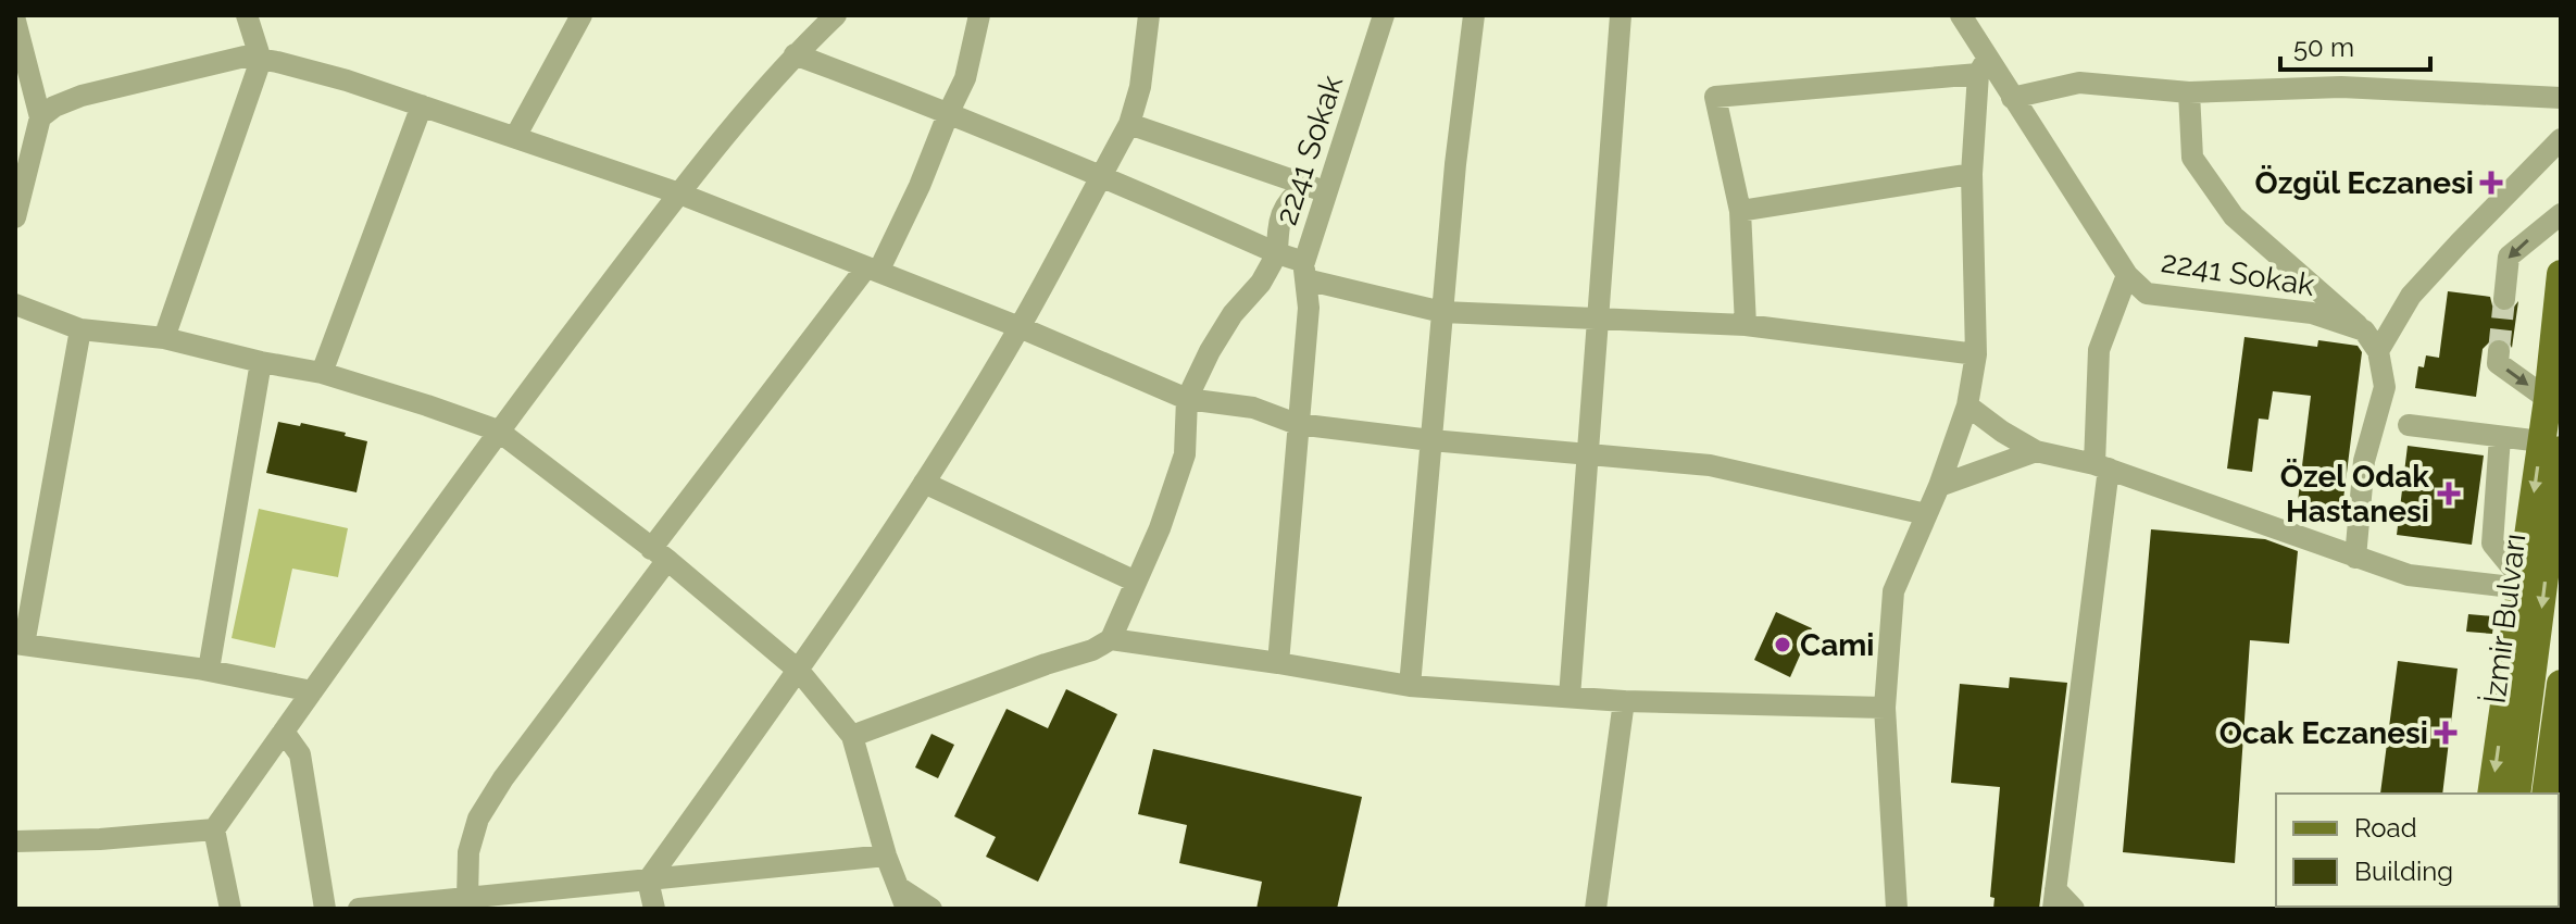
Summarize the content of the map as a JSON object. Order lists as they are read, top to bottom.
{
  "streets": {
    "main road": ["İzmir Bulvarı"],
    "street": ["2241 Sokak"]
  },
  "places": {
    "health": ["Özgül Eczanesi", "Özel Odak Hastanesi", "Ocak Eczanesi"],
    "other": ["Cami"]
  },
  "legend": ["Road", "Building"],
  "scale_bar": "50 m"
}
